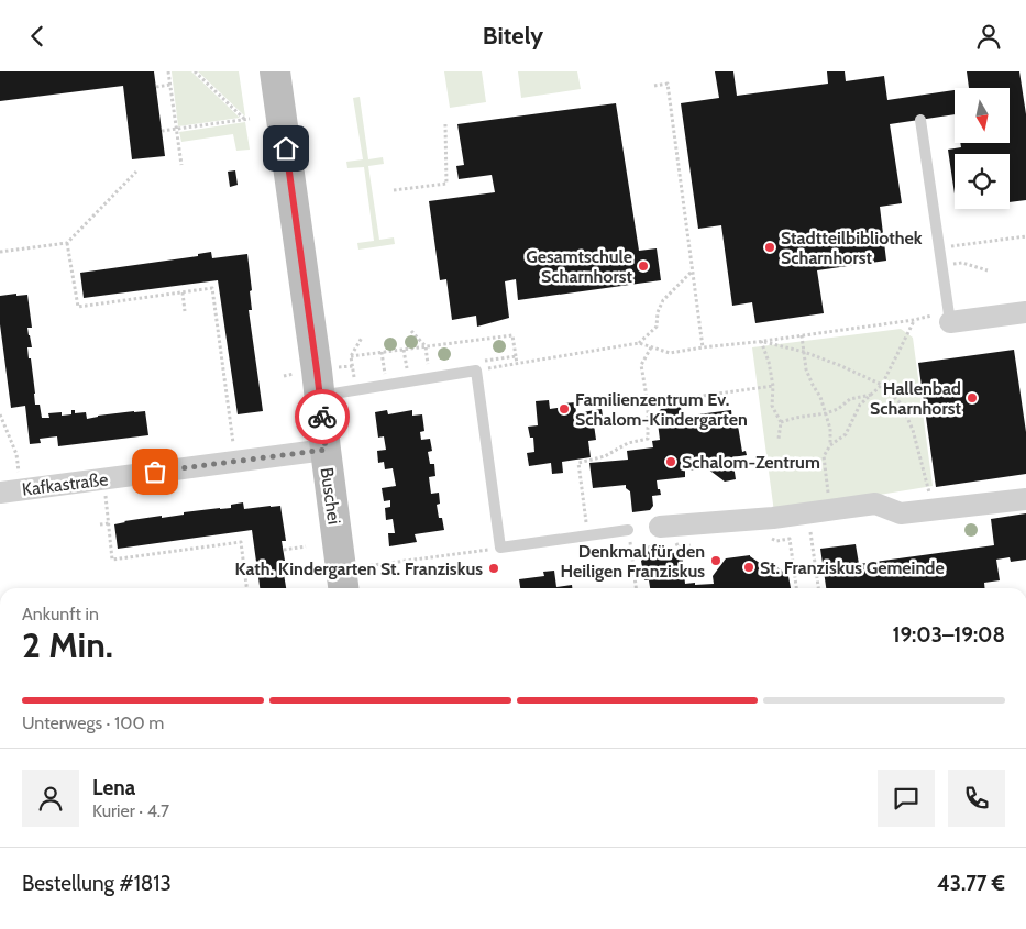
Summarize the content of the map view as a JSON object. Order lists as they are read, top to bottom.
{
  "streets": {
    "street": ["Kafkastraße", "Buschei"]
  },
  "crossings": [
    ["Kafkastraße", "Buschei"]
  ],
  "places": [
    "Stadtteilbibliothek Scharnhorst",
    "Gesamtschule Scharnhorst",
    "Hallenbad Scharnhorst",
    "Familienzentrum Ev. Schalom-Kindergarten",
    "Schalom-Zentrum",
    "Denkmal für den Heiligen Franziskus",
    "St. Franziskus Gemeinde",
    "Kath. Kindergarten St. Franziskus"
  ],
  "north": "bottom",
  "page": {
    "header": "Bitely",
    "heading": ["2 Min.", "Ankunft in", "19:03–19:08"],
    "panel": [
      "Lena",
      "Kurier · 4.7",
      "Bestellung #1813",
      "43.77 €"
    ],
    "bar": "Unterwegs · 100 m"
  }
}
